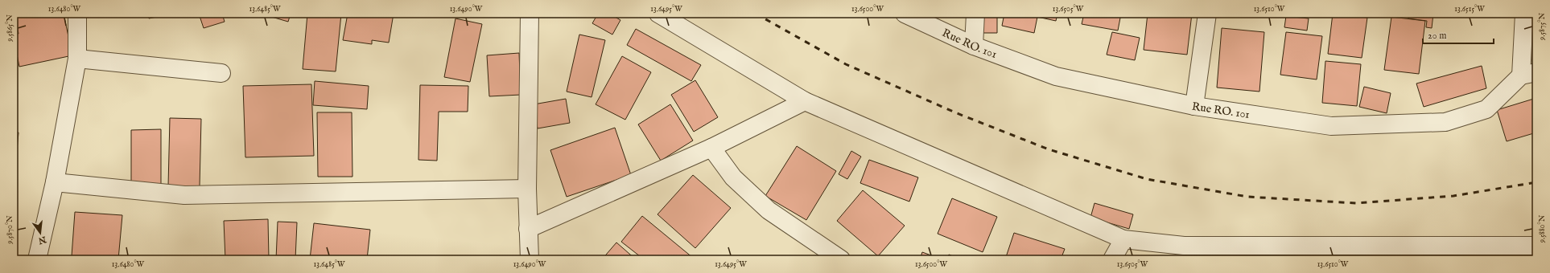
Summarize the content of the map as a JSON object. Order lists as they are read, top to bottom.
{
  "streets": {
    "street": ["Rue RO. 101"]
  },
  "scale_bar": "20 m",
  "north": "bottom",
  "coordinates": [
    "13.6480°W",
    "13.6485°W",
    "13.6490°W",
    "13.6495°W",
    "13.6500°W",
    "13.6505°W",
    "13.6510°W",
    "13.6515°W",
    "9.5875°N",
    "9.5865°N",
    "9.5880°N",
    "9.5870°N"
  ]
}
